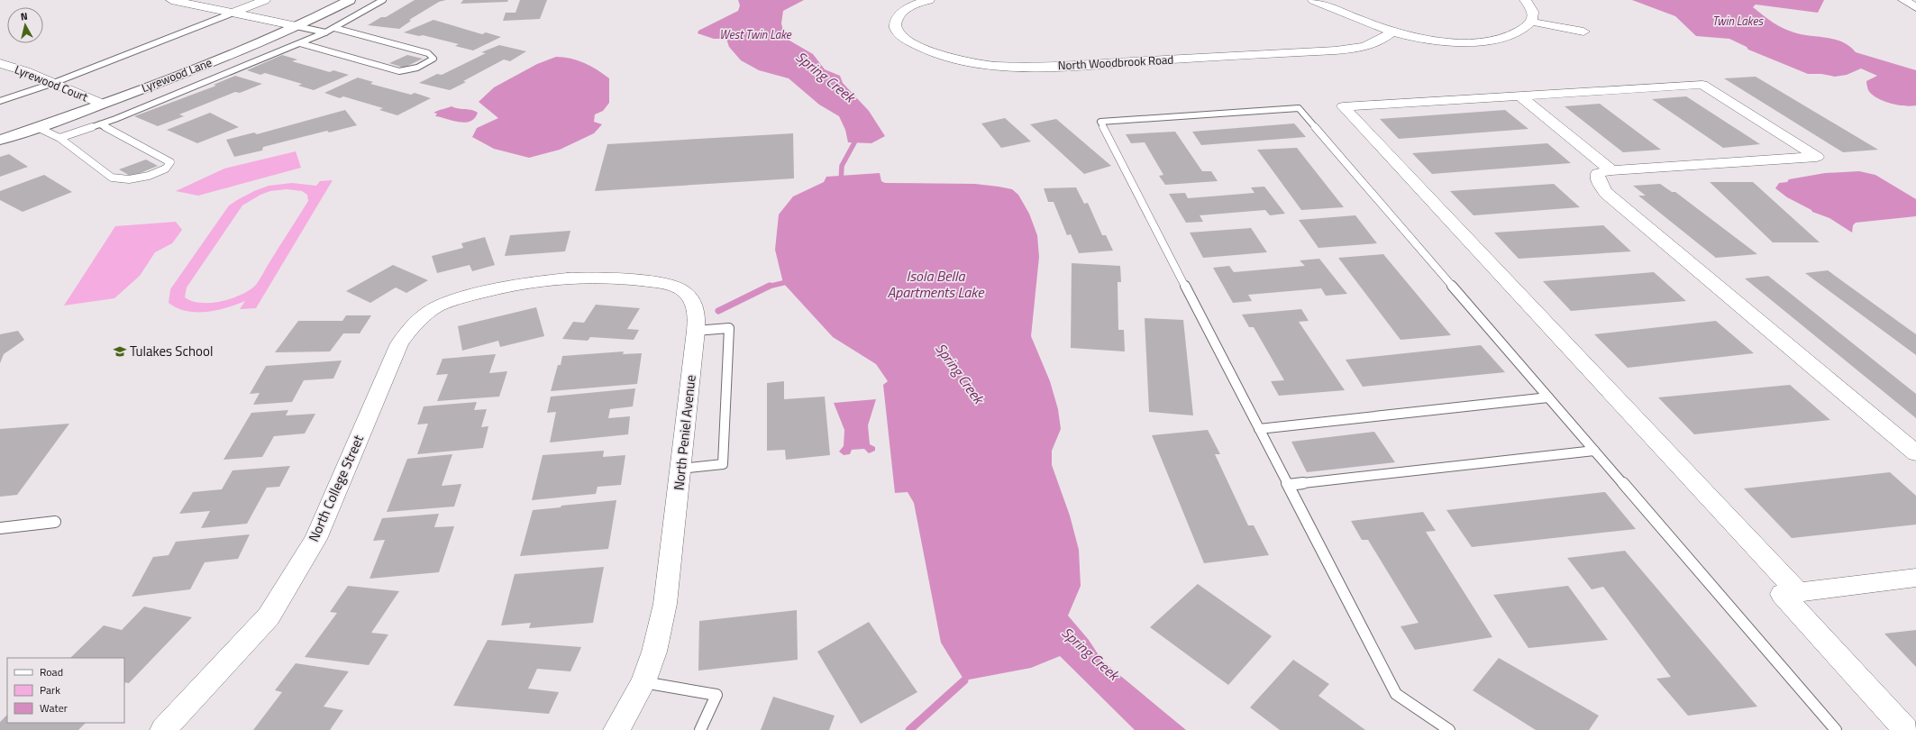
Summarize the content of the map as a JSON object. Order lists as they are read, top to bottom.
{
  "streets": {
    "street": [
      "North Woodbrook Road",
      "Lyrewood Lane",
      "Lyrewood Court",
      "North Peniel Avenue",
      "North College Street"
    ]
  },
  "crossings": [
    ["Lyrewood Lane", "Lyrewood Court"],
    ["North Peniel Avenue", "North College Street"]
  ],
  "water": [
    "Twin Lakes",
    "West Twin Lake",
    "Spring Creek",
    "Isola Bella Apartments Lake"
  ],
  "places": {
    "school or university": ["Tulakes School"]
  },
  "legend": ["Road", "Park", "Water"],
  "north": "top"
}
